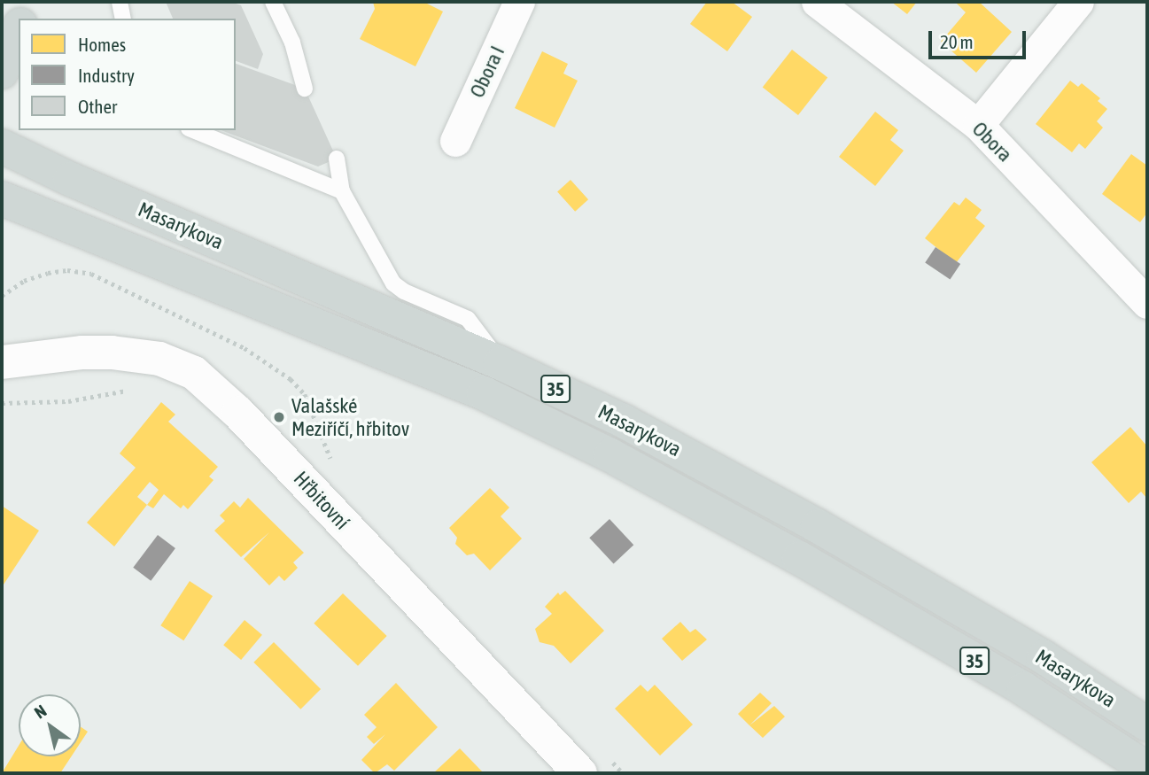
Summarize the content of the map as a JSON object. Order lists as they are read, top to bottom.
{
  "streets": {
    "main road": ["Masarykova", "35"],
    "street": ["Obora I", "Obora", "Hřbitovní"]
  },
  "places": ["Valašské Meziříčí, hřbitov"],
  "legend": ["Homes", "Industry", "Other"],
  "scale_bar": "20 m",
  "north": "top left"
}
